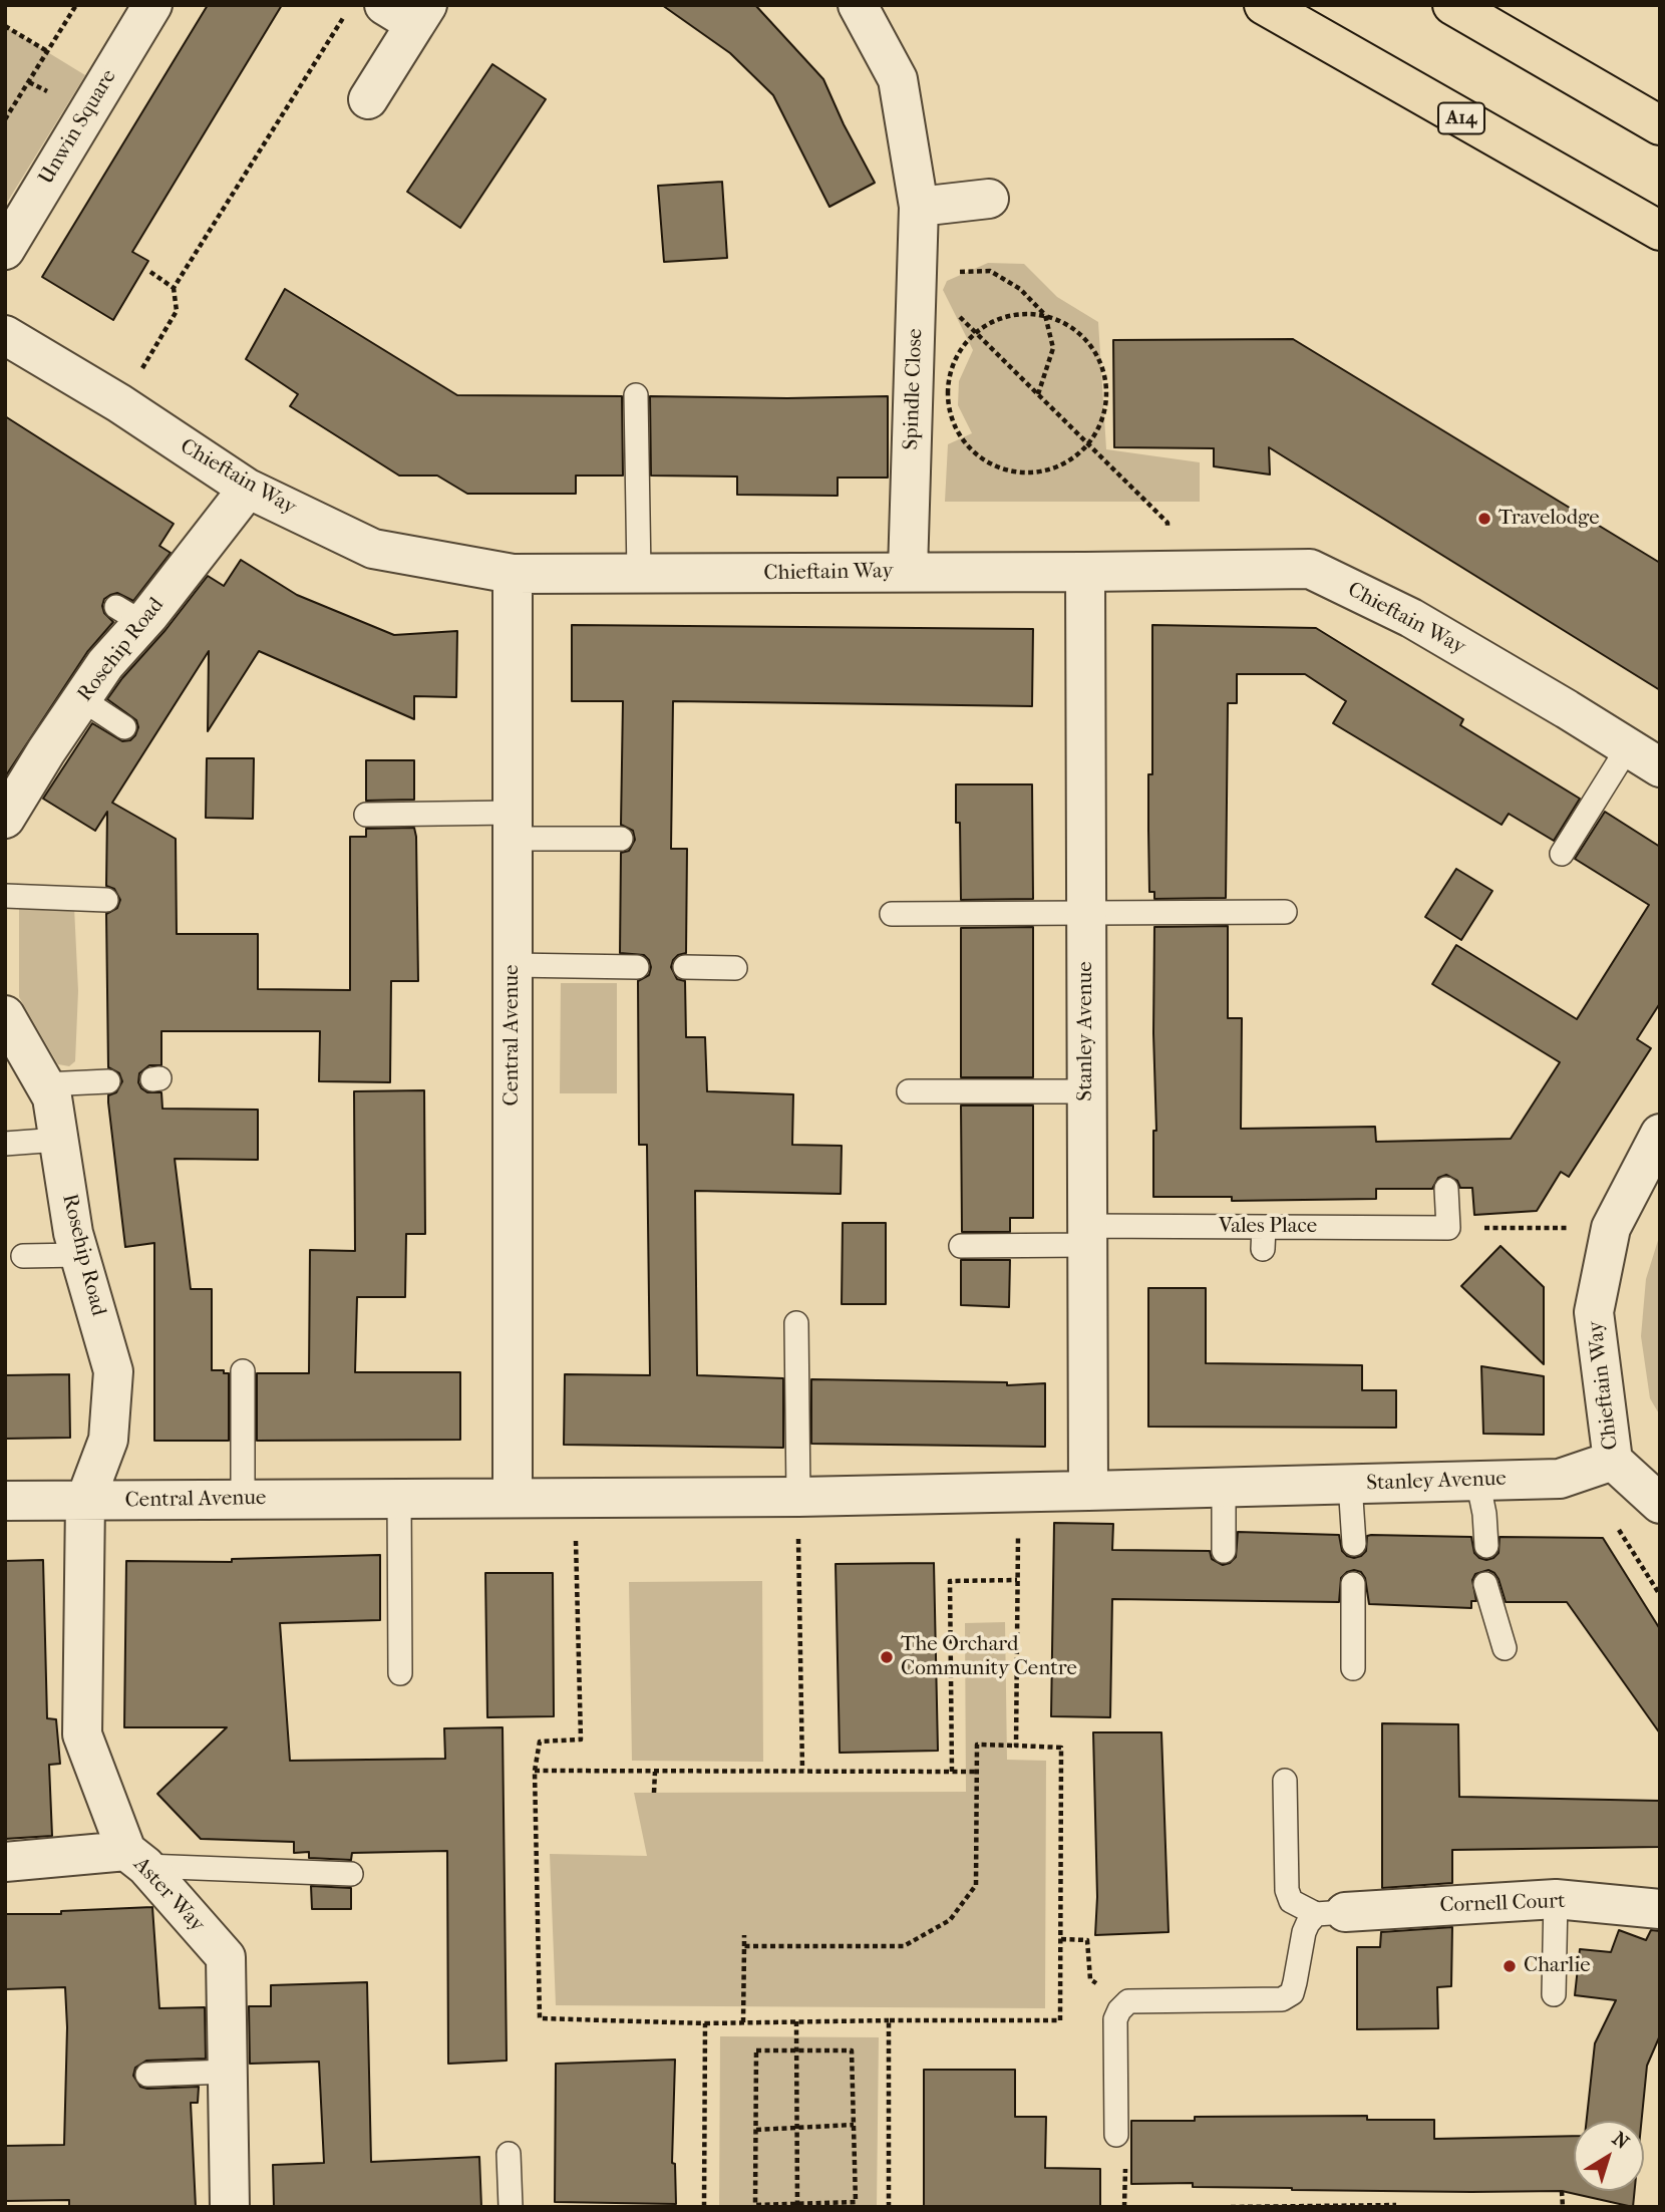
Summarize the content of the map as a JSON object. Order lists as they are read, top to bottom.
{
  "streets": {
    "highway": ["A14"],
    "street": [
      "Unwin Square",
      "Spindle Close",
      "Chieftain Way",
      "Rosehip Road",
      "Stanley Avenue",
      "Central Avenue",
      "Aster Way",
      "Cornell Court"
    ],
    "lane": ["Vales Place"]
  },
  "crossings": [
    ["Spindle Close", "Chieftain Way"],
    ["Chieftain Way", "Rosehip Road"],
    ["Chieftain Way", "Stanley Avenue"],
    ["Chieftain Way", "Central Avenue"],
    ["Rosehip Road", "Central Avenue"],
    ["Rosehip Road", "Aster Way"],
    ["Stanley Avenue", "Central Avenue"],
    ["Stanley Avenue", "Vales Place"],
    ["Central Avenue", "Aster Way"]
  ],
  "places": ["Travelodge", "The Orchard Community Centre", "Charlie"],
  "north": "top right"
}
